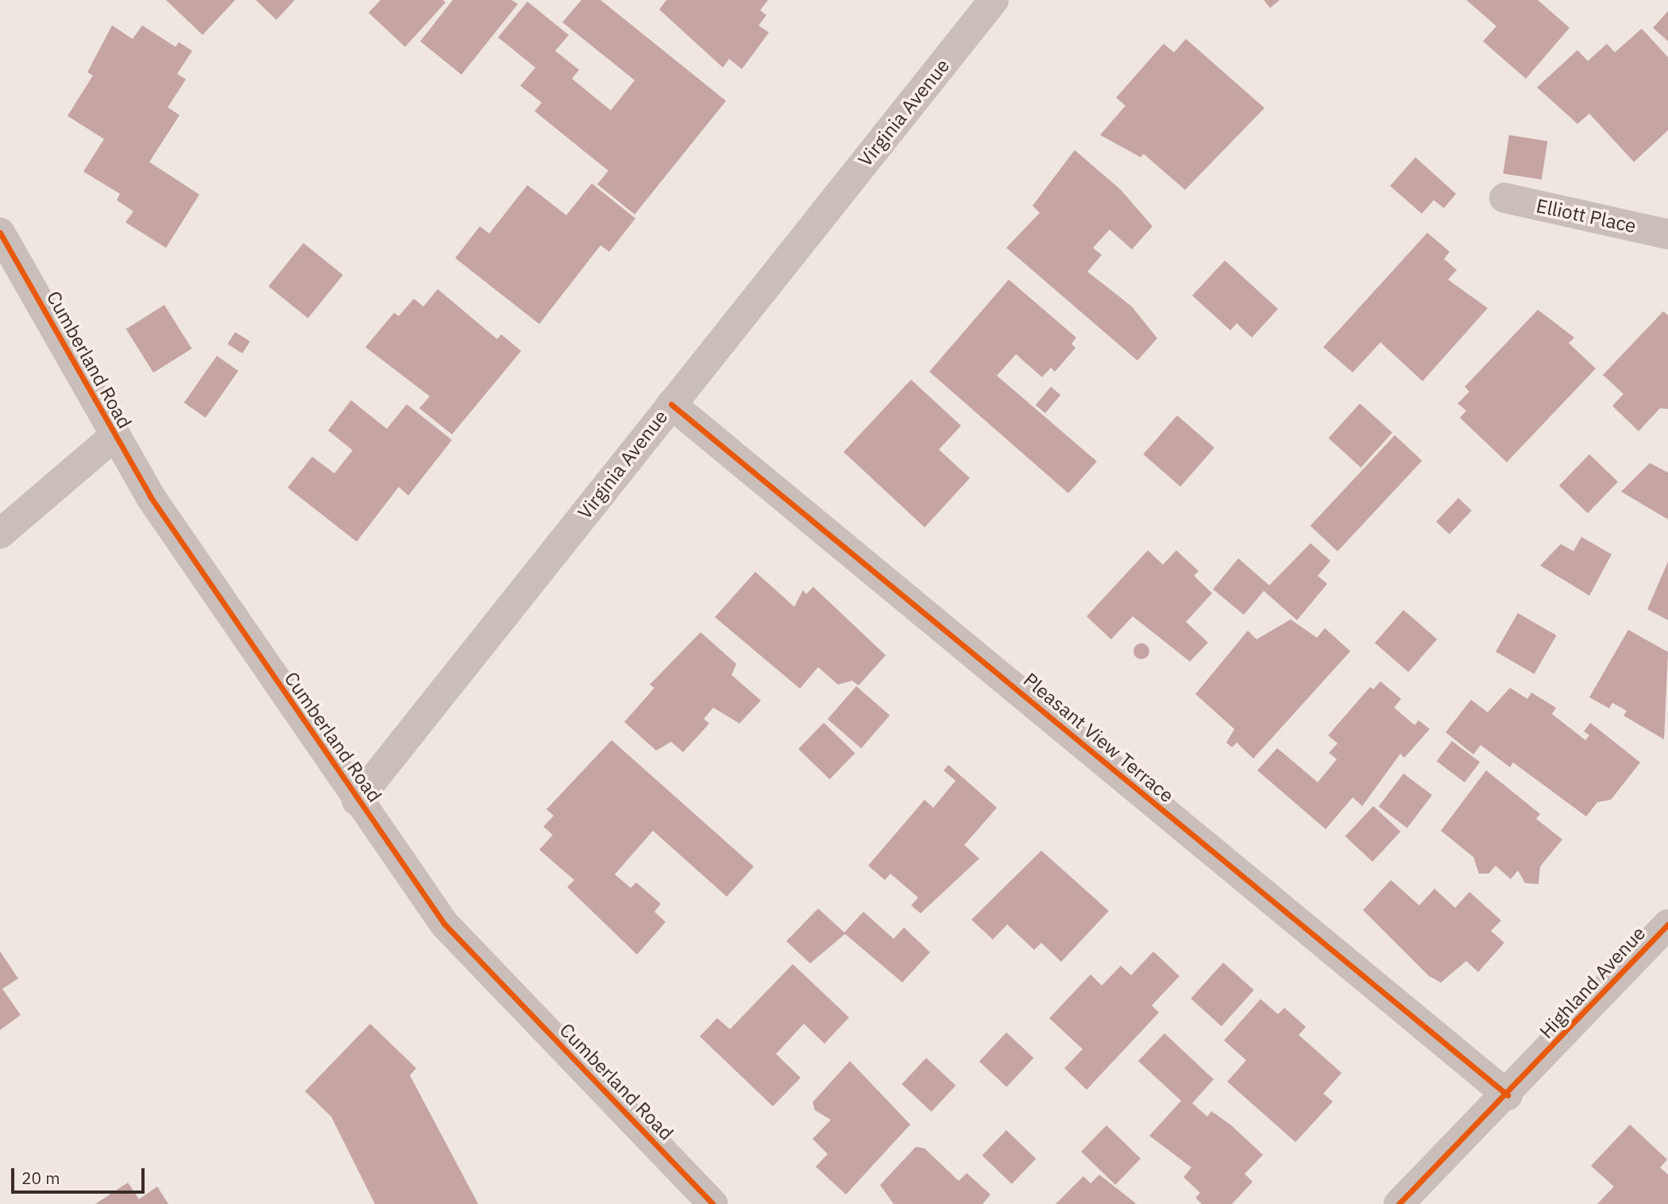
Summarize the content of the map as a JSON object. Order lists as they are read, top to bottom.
{
  "streets": {
    "street": [
      "Virginia Avenue",
      "Elliott Place",
      "Cumberland Road",
      "Pleasant View Terrace",
      "Highland Avenue"
    ]
  },
  "crossings": [
    ["Virginia Avenue", "Cumberland Road"],
    ["Virginia Avenue", "Pleasant View Terrace"],
    ["Pleasant View Terrace", "Highland Avenue"]
  ],
  "scale_bar": "20 m"
}
